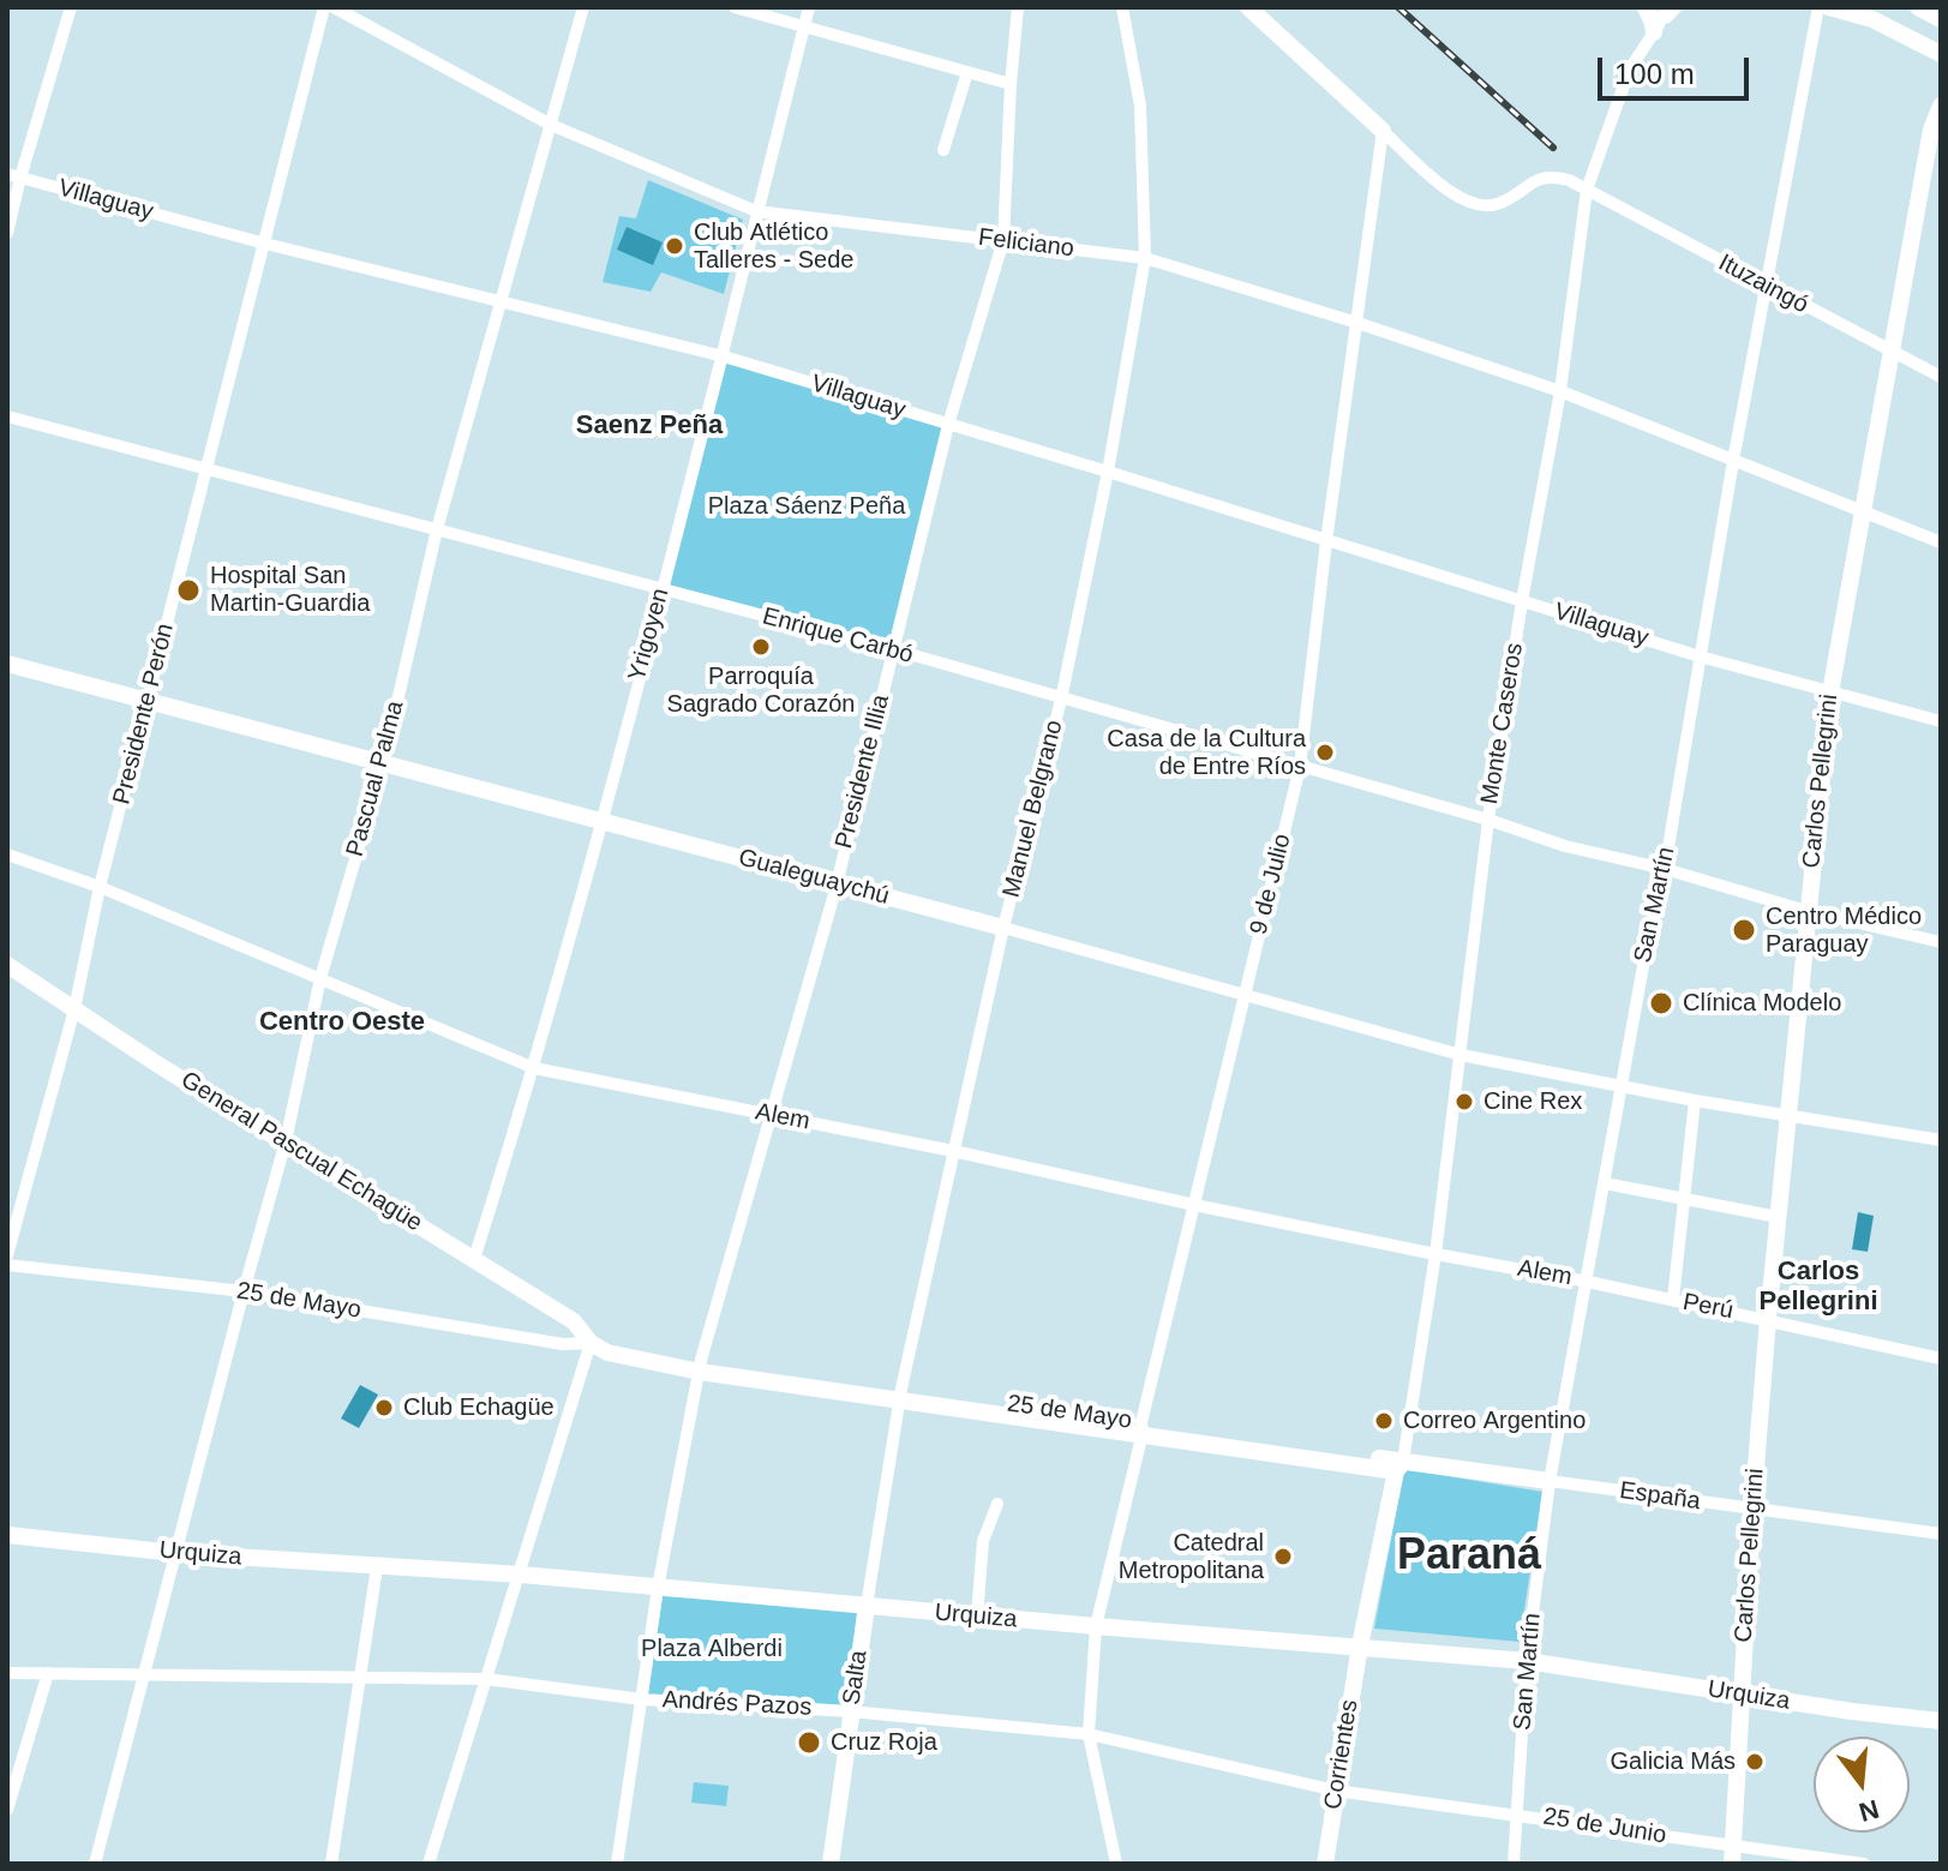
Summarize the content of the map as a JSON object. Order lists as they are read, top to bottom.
{
  "streets": {
    "street": [
      "Villaguay",
      "Feliciano",
      "Ituzaingó",
      "Yrigoyen",
      "Enrique Carbó",
      "Presidente Perón",
      "Monte Caseros",
      "Presidente Illia",
      "Pascual Palma",
      "Carlos Pellegrini",
      "Manuel Belgrano",
      "Gualeguaychú",
      "9 de Julio",
      "San Martín",
      "Alem",
      "General Pascual Echagüe",
      "25 de Mayo",
      "Perú",
      "España",
      "Urquiza",
      "Salta",
      "Andrés Pazos",
      "Corrientes",
      "25 de Junio"
    ]
  },
  "crossings": [
    ["Villaguay", "Yrigoyen"],
    ["Villaguay", "Presidente Perón"],
    ["Villaguay", "Monte Caseros"],
    ["Villaguay", "Presidente Illia"],
    ["Villaguay", "Pascual Palma"],
    ["Villaguay", "Carlos Pellegrini"],
    ["Villaguay", "Manuel Belgrano"],
    ["Villaguay", "9 de Julio"],
    ["Villaguay", "San Martín"],
    ["Feliciano", "Yrigoyen"],
    ["Feliciano", "Monte Caseros"],
    ["Feliciano", "Presidente Illia"],
    ["Feliciano", "Pascual Palma"],
    ["Feliciano", "Carlos Pellegrini"],
    ["Feliciano", "Manuel Belgrano"],
    ["Feliciano", "9 de Julio"],
    ["Feliciano", "San Martín"],
    ["Ituzaingó", "Monte Caseros"],
    ["Ituzaingó", "Carlos Pellegrini"],
    ["Ituzaingó", "9 de Julio"],
    ["Ituzaingó", "San Martín"],
    ["Yrigoyen", "Enrique Carbó"],
    ["Yrigoyen", "Gualeguaychú"],
    ["Yrigoyen", "Alem"],
    ["Yrigoyen", "General Pascual Echagüe"],
    ["Enrique Carbó", "Presidente Perón"],
    ["Enrique Carbó", "Monte Caseros"],
    ["Enrique Carbó", "Presidente Illia"],
    ["Enrique Carbó", "Pascual Palma"],
    ["Enrique Carbó", "Carlos Pellegrini"],
    ["Enrique Carbó", "Manuel Belgrano"],
    ["Enrique Carbó", "9 de Julio"],
    ["Enrique Carbó", "San Martín"],
    ["Presidente Perón", "Gualeguaychú"],
    ["Presidente Perón", "Alem"],
    ["Presidente Perón", "General Pascual Echagüe"],
    ["Monte Caseros", "Gualeguaychú"],
    ["Monte Caseros", "Alem"],
    ["Monte Caseros", "25 de Mayo"],
    ["Monte Caseros", "Corrientes"],
    ["Presidente Illia", "Gualeguaychú"],
    ["Presidente Illia", "Alem"],
    ["Presidente Illia", "25 de Mayo"],
    ["Presidente Illia", "Urquiza"],
    ["Presidente Illia", "Andrés Pazos"],
    ["Pascual Palma", "Gualeguaychú"],
    ["Pascual Palma", "Alem"],
    ["Pascual Palma", "General Pascual Echagüe"],
    ["Pascual Palma", "25 de Mayo"],
    ["Pascual Palma", "Urquiza"],
    ["Pascual Palma", "Andrés Pazos"],
    ["Carlos Pellegrini", "Gualeguaychú"],
    ["Carlos Pellegrini", "Perú"],
    ["Carlos Pellegrini", "España"],
    ["Carlos Pellegrini", "Urquiza"],
    ["Carlos Pellegrini", "25 de Junio"],
    ["Manuel Belgrano", "Gualeguaychú"],
    ["Manuel Belgrano", "Alem"],
    ["Manuel Belgrano", "25 de Mayo"],
    ["Manuel Belgrano", "Urquiza"],
    ["Manuel Belgrano", "Salta"],
    ["Gualeguaychú", "9 de Julio"],
    ["Gualeguaychú", "San Martín"],
    ["9 de Julio", "Alem"],
    ["9 de Julio", "25 de Mayo"],
    ["9 de Julio", "Urquiza"],
    ["9 de Julio", "Andrés Pazos"],
    ["San Martín", "Alem"],
    ["San Martín", "25 de Mayo"],
    ["San Martín", "Perú"],
    ["San Martín", "España"],
    ["San Martín", "Urquiza"],
    ["San Martín", "Andrés Pazos"],
    ["San Martín", "25 de Junio"],
    ["Alem", "Perú"],
    ["General Pascual Echagüe", "25 de Mayo"],
    ["25 de Mayo", "España"],
    ["25 de Mayo", "Corrientes"],
    ["Urquiza", "Salta"],
    ["Urquiza", "Corrientes"],
    ["Salta", "Andrés Pazos"],
    ["Andrés Pazos", "Corrientes"],
    ["Andrés Pazos", "25 de Junio"]
  ],
  "districts": [
    "Saenz Peña",
    "Centro Oeste",
    "Carlos Pellegrini",
    "Paraná"
  ],
  "parks": ["Plaza Sáenz Peña", "Plaza Alberdi"],
  "places": [
    "Club Atlético Talleres - Sede",
    "Hospital San Martin-Guardia",
    "Parroquía Sagrado Corazón",
    "Casa de la Cultura de Entre Ríos",
    "Centro Médico Paraguay",
    "Clínica Modelo",
    "Cine Rex",
    "Club Echagüe",
    "Correo Argentino",
    "Catedral Metropolitana",
    "Cruz Roja",
    "Galicia Más"
  ],
  "scale_bar": "100 m",
  "north": "bottom"
}
